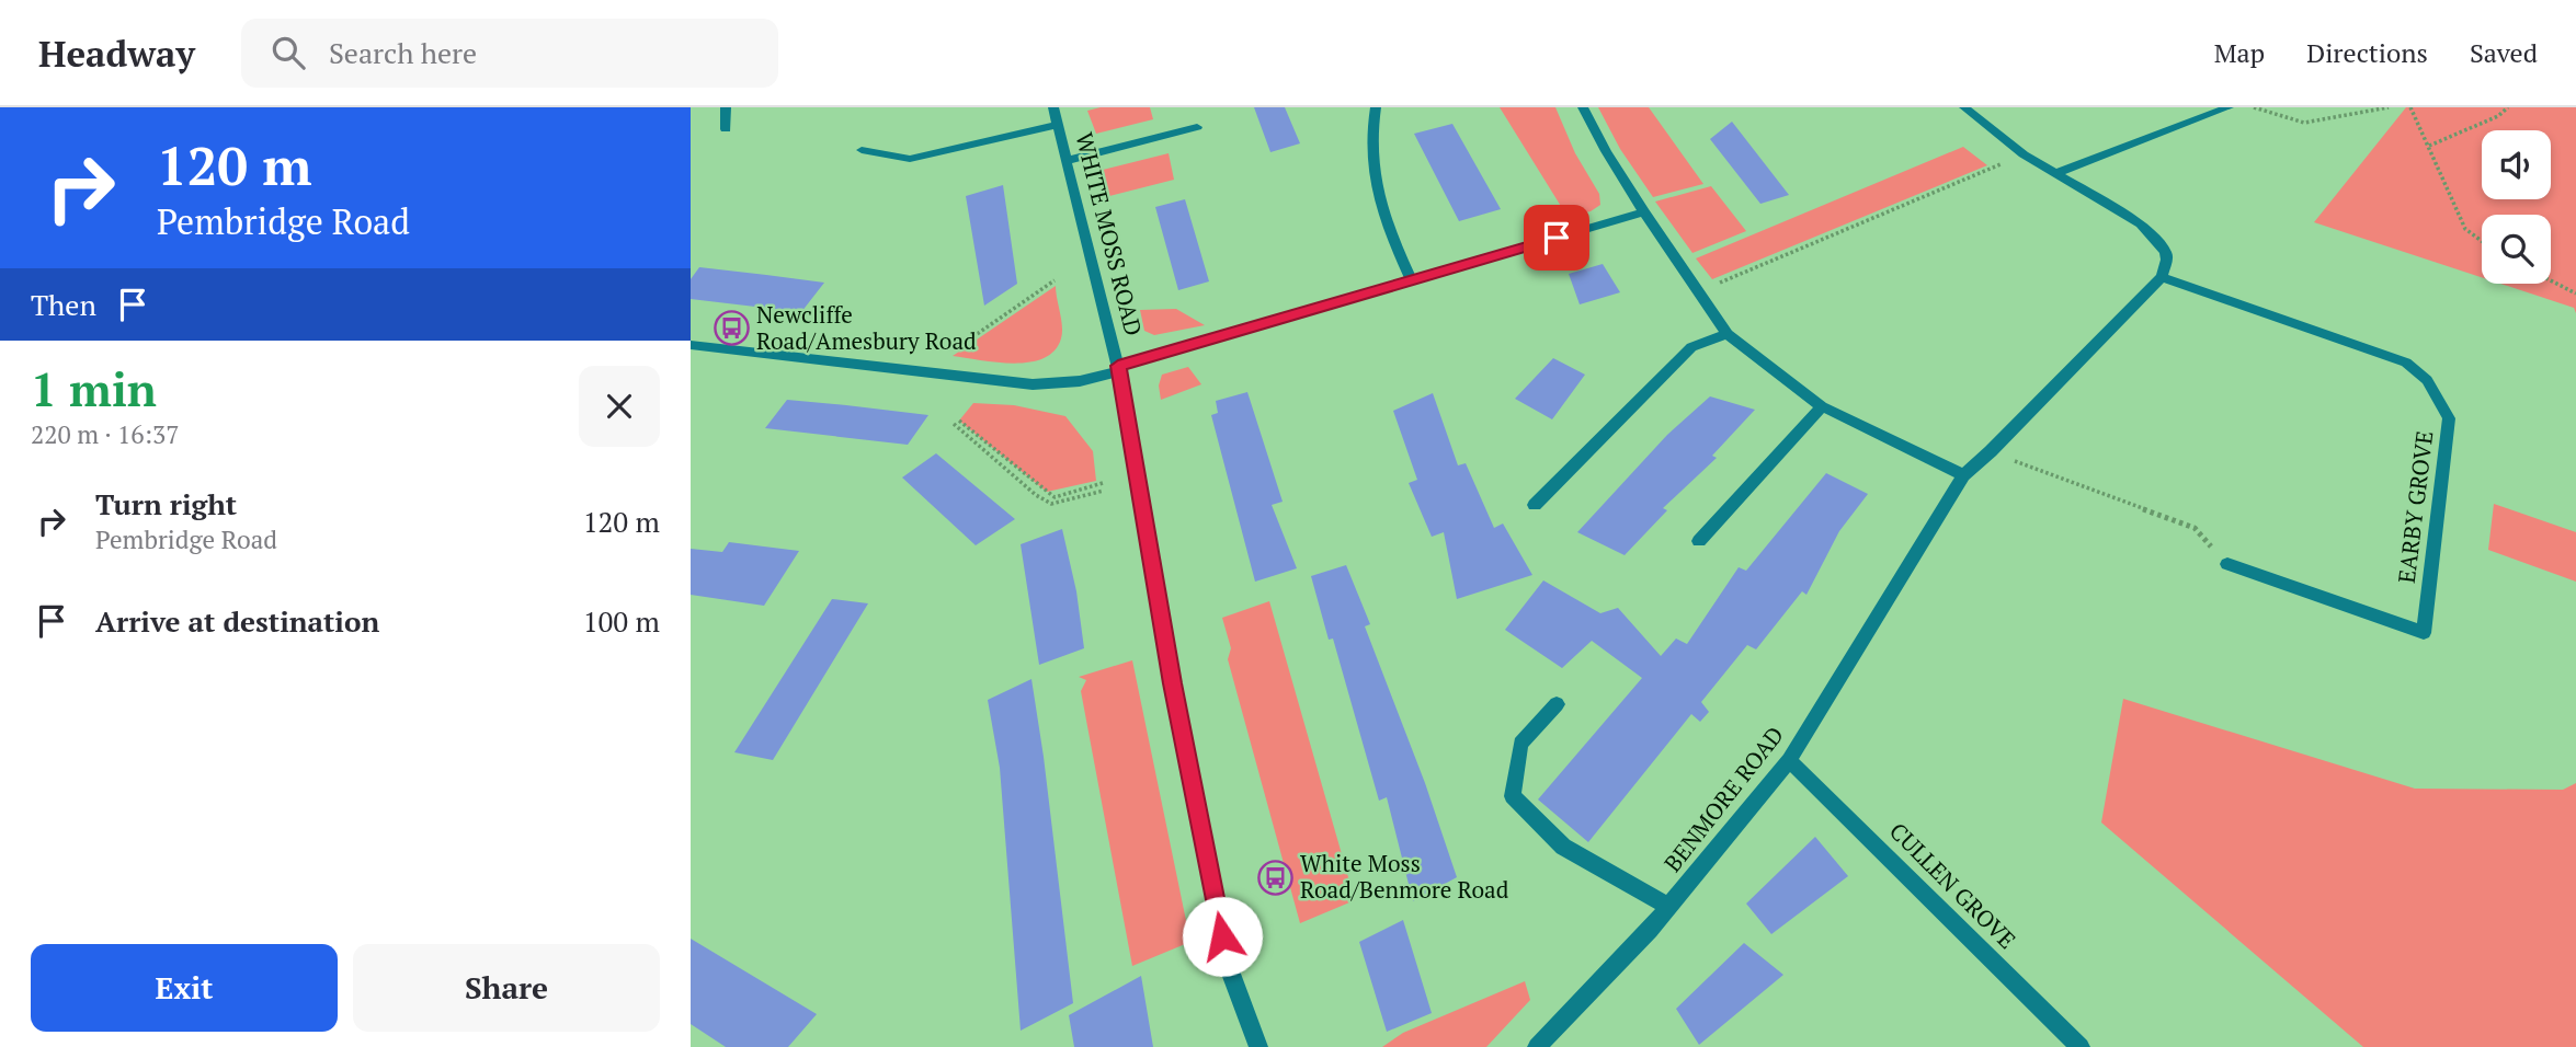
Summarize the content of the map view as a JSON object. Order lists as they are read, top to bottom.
{
  "streets": {
    "street": [
      "WHITE MOSS ROAD",
      "EARBY GROVE",
      "BENMORE ROAD",
      "CULLEN GROVE"
    ]
  },
  "crossings": [
    ["EARBY GROVE", "BENMORE ROAD"],
    ["BENMORE ROAD", "CULLEN GROVE"]
  ],
  "places": {
    "bus stop": ["Newcliffe Road/Amesbury Road", "White Moss Road/Benmore Road"]
  },
  "page": {
    "header": "Headway",
    "search": "Search here",
    "nav": ["Map", "Directions", "Saved"],
    "turn": ["120 m", "Pembridge Road"],
    "then": "Then",
    "heading": ["1 min", "220 m · 16:37"],
    "list": [
      {
        "name": "Turn right",
        "note": "Pembridge Road",
        "value": "120 m"
      },
      {
        "name": "Arrive at destination",
        "value": "100 m"
      }
    ],
    "buttons": ["Exit", "Share"]
  }
}
